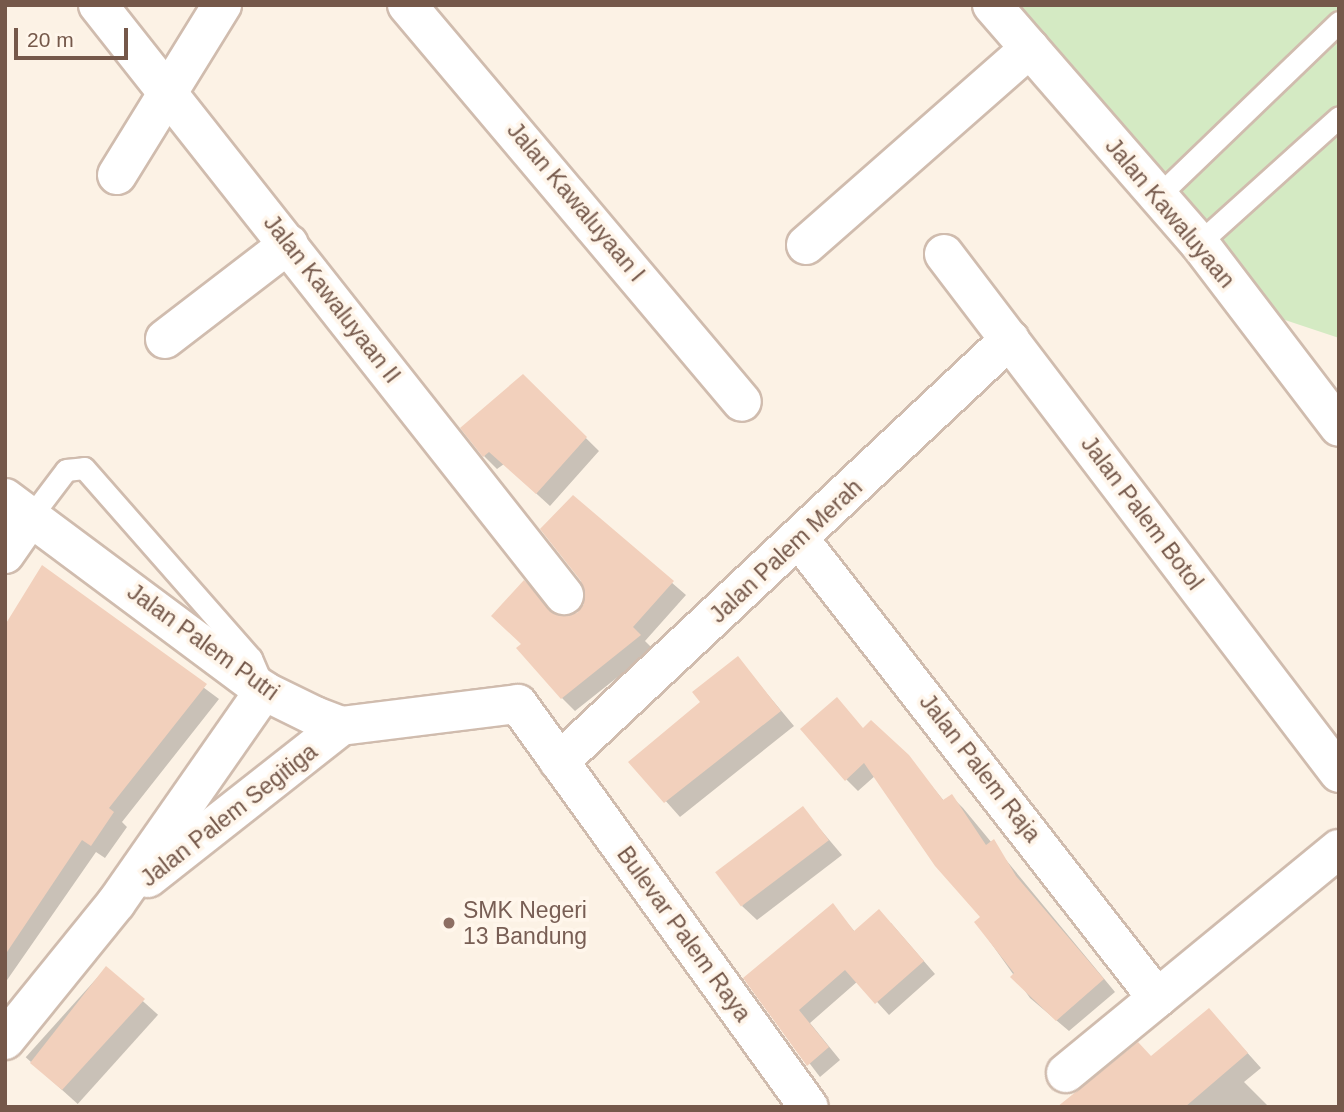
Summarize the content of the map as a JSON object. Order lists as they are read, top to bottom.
{
  "streets": {
    "street": [
      "Jalan Kawaluyaan I",
      "Jalan Kawaluyaan",
      "Jalan Kawaluyaan II",
      "Jalan Palem Botol",
      "Jalan Palem Merah",
      "Jalan Palem Putri",
      "Jalan Palem Raja",
      "Jalan Palem Segitiga",
      "Bulevar Palem Raya"
    ]
  },
  "crossings": [
    ["Jalan Palem Botol", "Jalan Palem Merah"],
    ["Jalan Palem Merah", "Jalan Palem Raja"],
    ["Jalan Palem Merah", "Bulevar Palem Raya"],
    ["Jalan Palem Putri", "Jalan Palem Segitiga"]
  ],
  "places": ["SMK Negeri 13 Bandung"],
  "scale_bar": "20 m"
}
